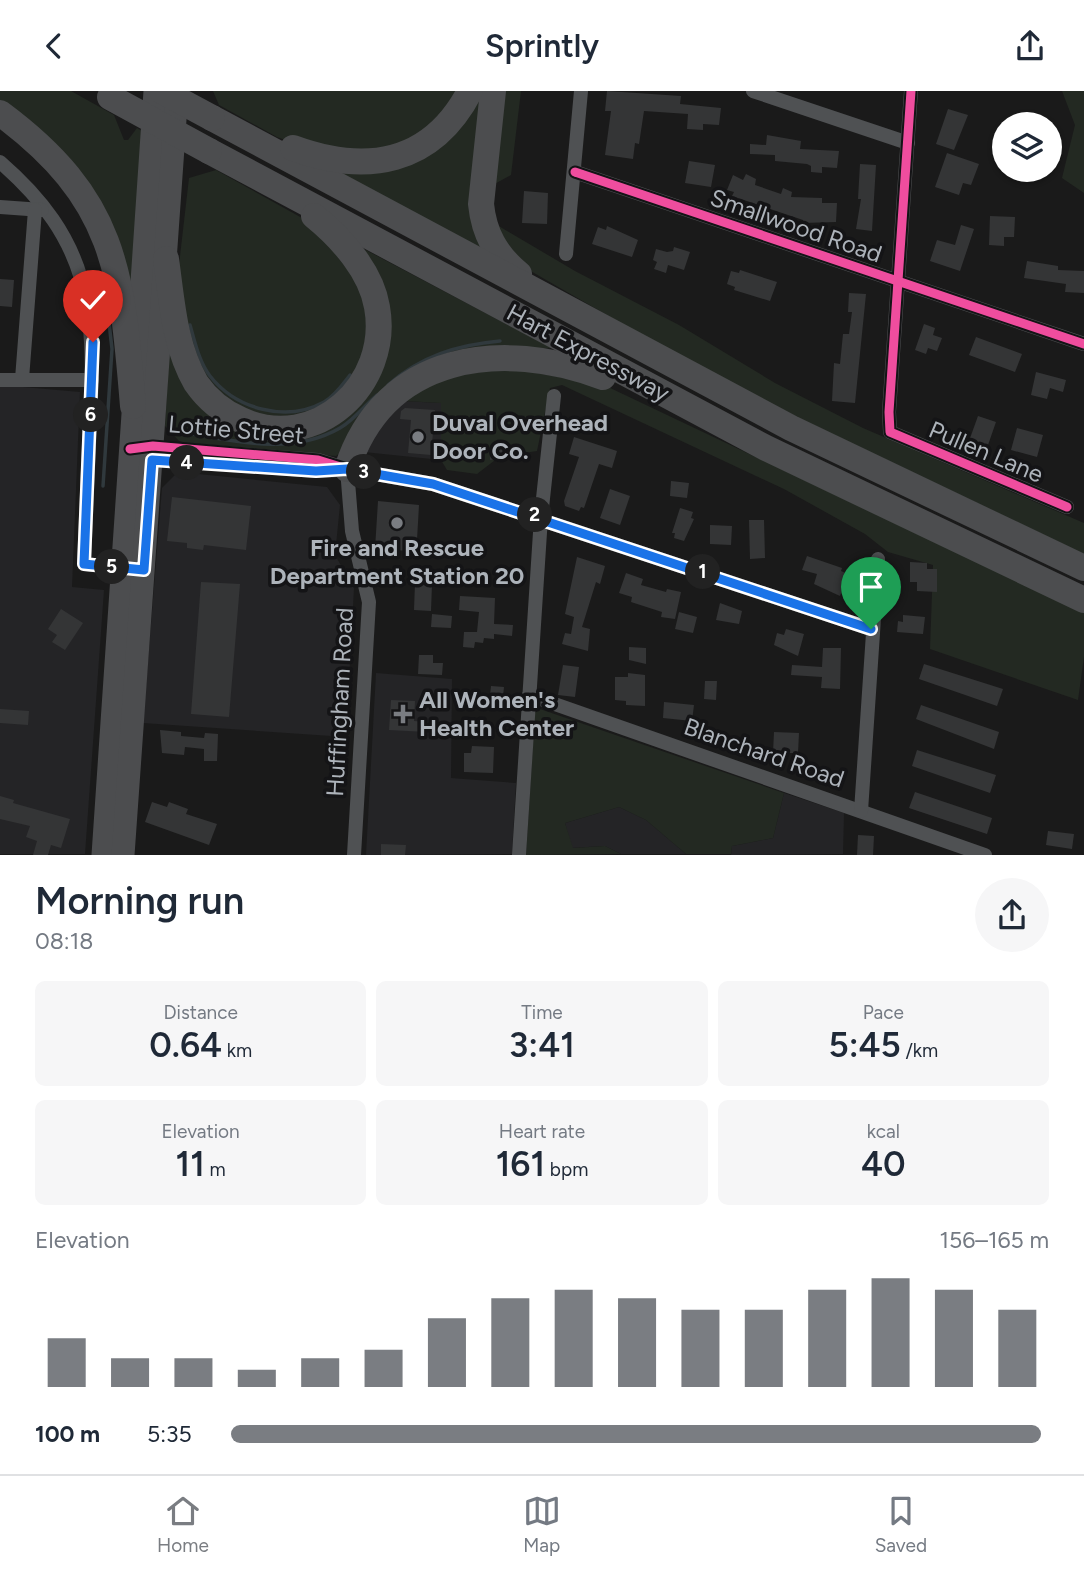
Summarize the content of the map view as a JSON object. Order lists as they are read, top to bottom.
{
  "streets": {
    "highway": ["Hart Expressway"],
    "street": [
      "Smallwood Road",
      "Lottie Street",
      "Pullen Lane",
      "Huffingham Road",
      "Blanchard Road"
    ]
  },
  "crossings": [
    ["Smallwood Road", "Pullen Lane"],
    ["Lottie Street", "Huffingham Road"]
  ],
  "places": {
    "other": ["Duval Overhead Door Co.", "Fire and Rescue Department Station 20"],
    "health": ["All Women's Health Center"]
  },
  "page": {
    "header": "Sprintly",
    "pins": [
      "6",
      "4",
      "3",
      "2",
      "5",
      "1"
    ],
    "heading": ["Morning run", "08:18"],
    "stats": [
      ["Distance", "0.64 km"],
      ["Time", "3:41"],
      ["Pace", "5:45 /km"],
      ["Elevation", "11 m"],
      ["Heart rate", "161 bpm"],
      ["kcal", "40"]
    ],
    "chart": ["Elevation", "156–165 m"],
    "list": [
      {
        "name": "100 m",
        "note": "5:35"
      }
    ],
    "tabs": ["Home", "Map", "Saved"]
  }
}
